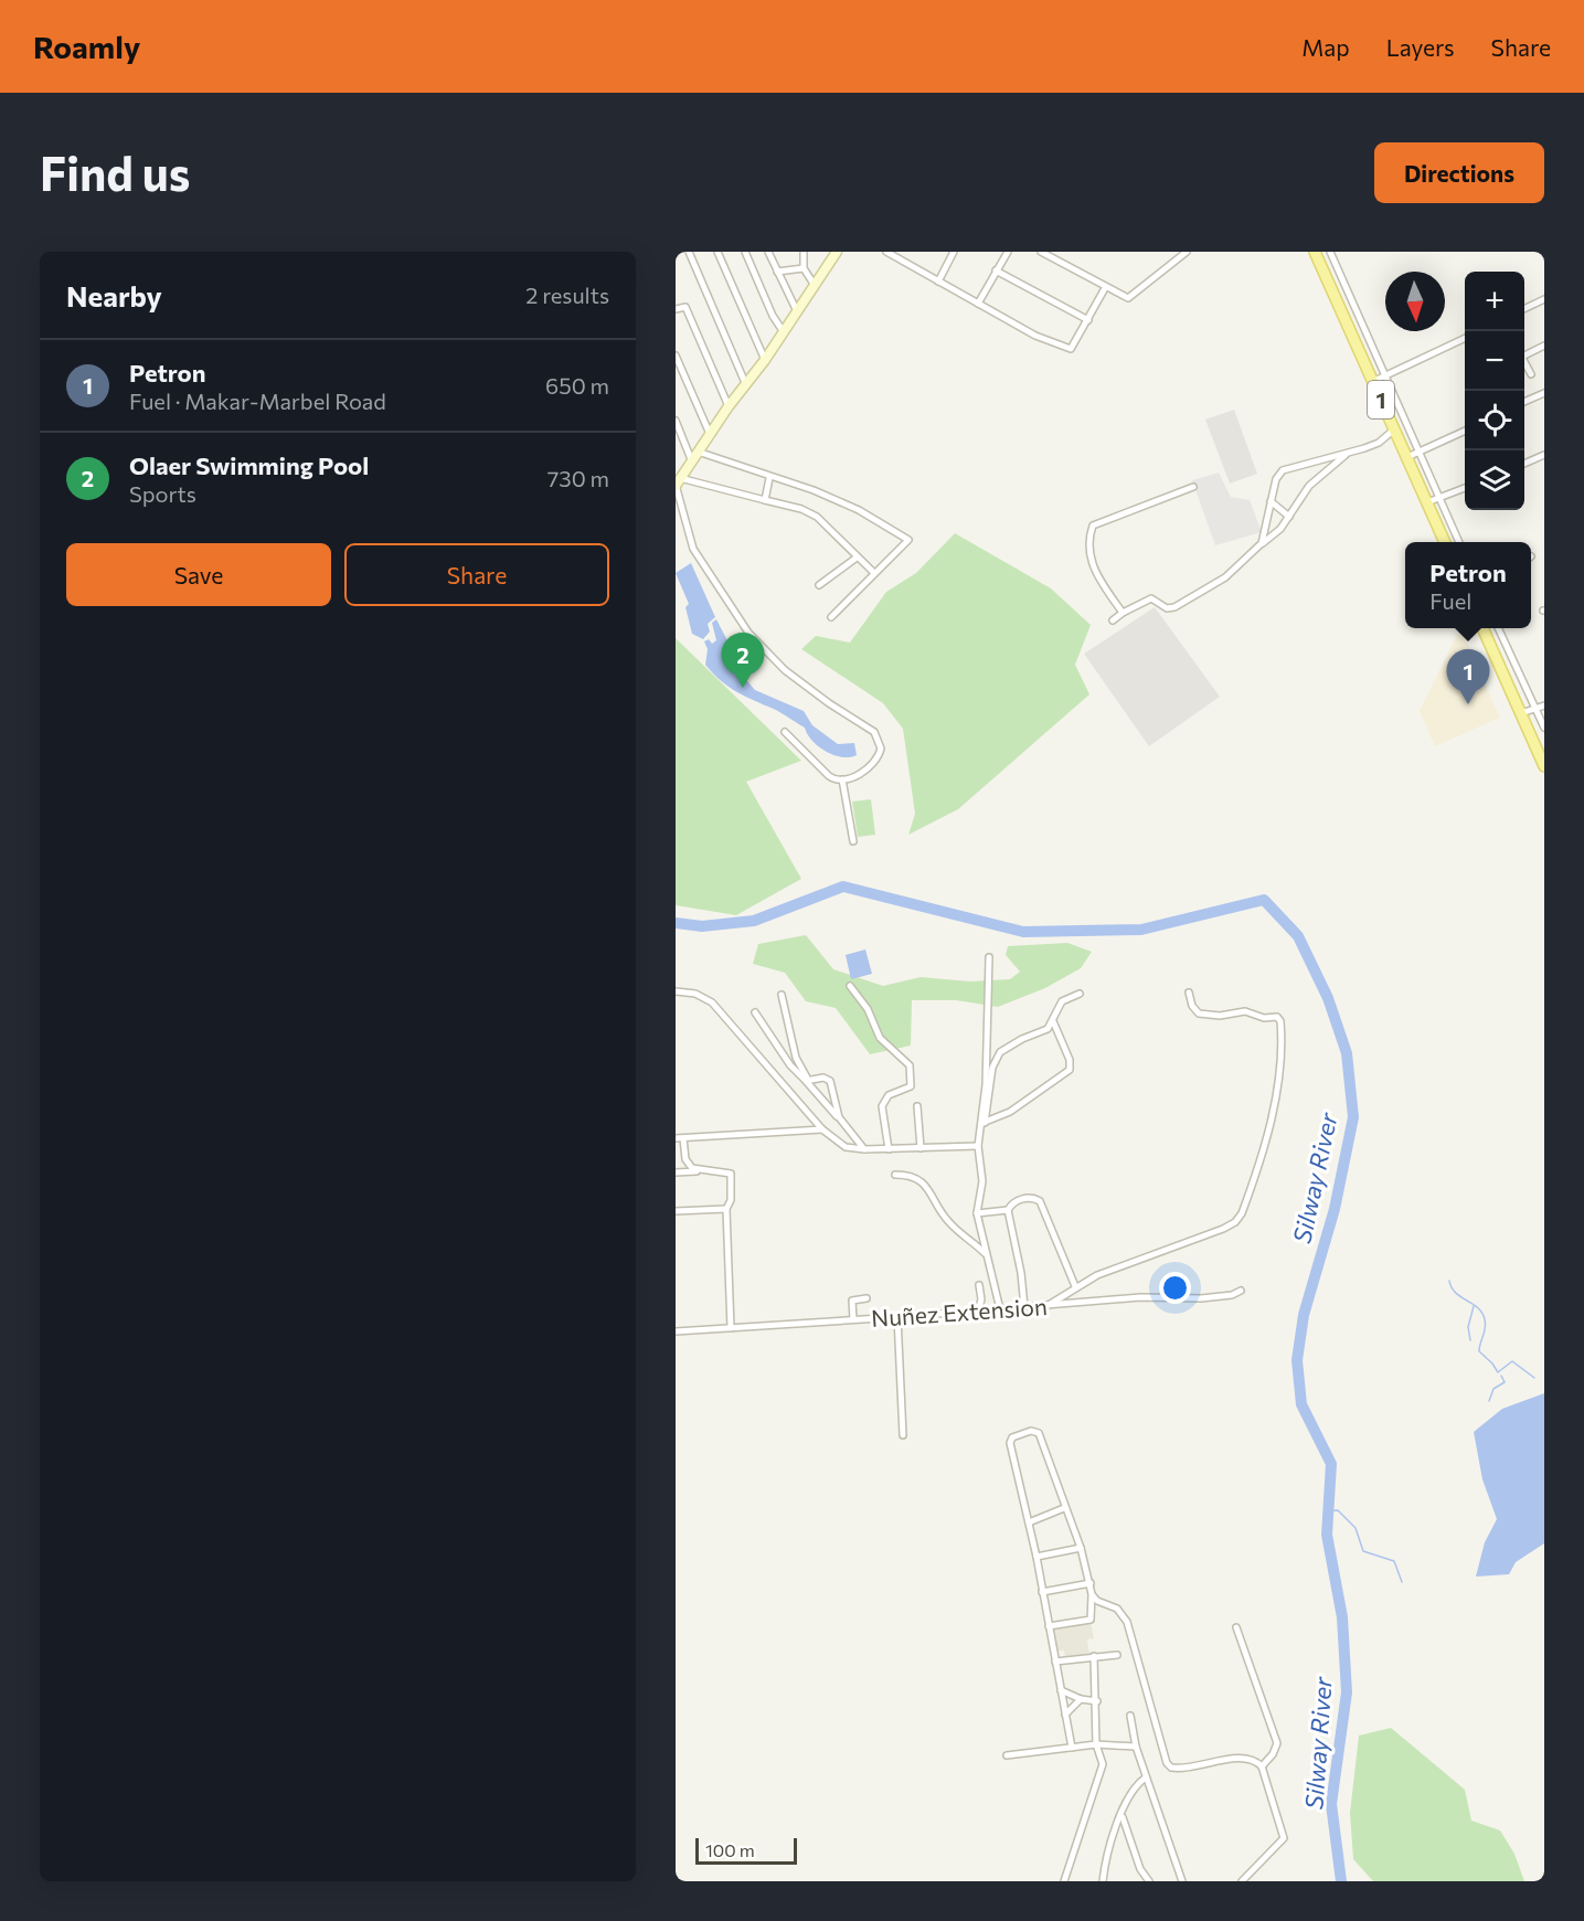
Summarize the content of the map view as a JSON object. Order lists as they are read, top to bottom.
{
  "streets": {
    "main road": ["1"],
    "street": ["Nuñez Extension"]
  },
  "water": ["Silway River"],
  "scale_bar": "100 m",
  "north": "bottom",
  "page": {
    "header": "Roamly",
    "nav": ["Map", "Layers", "Share"],
    "buttons": [
      "Directions",
      ["Save", "Share"]
    ],
    "title": "Find us",
    "heading": ["Nearby", "2 results"],
    "map_buttons": ["+", "−"],
    "list": [
      {
        "mark": "1",
        "name": "Petron",
        "note": "Fuel · Makar-Marbel Road",
        "value": "650 m"
      },
      {
        "mark": "2",
        "name": "Olaer Swimming Pool",
        "note": "Sports",
        "value": "730 m"
      }
    ],
    "popup": ["Petron", "Fuel"],
    "pins": ["2", "1"],
    "scale": "100 m"
  }
}
